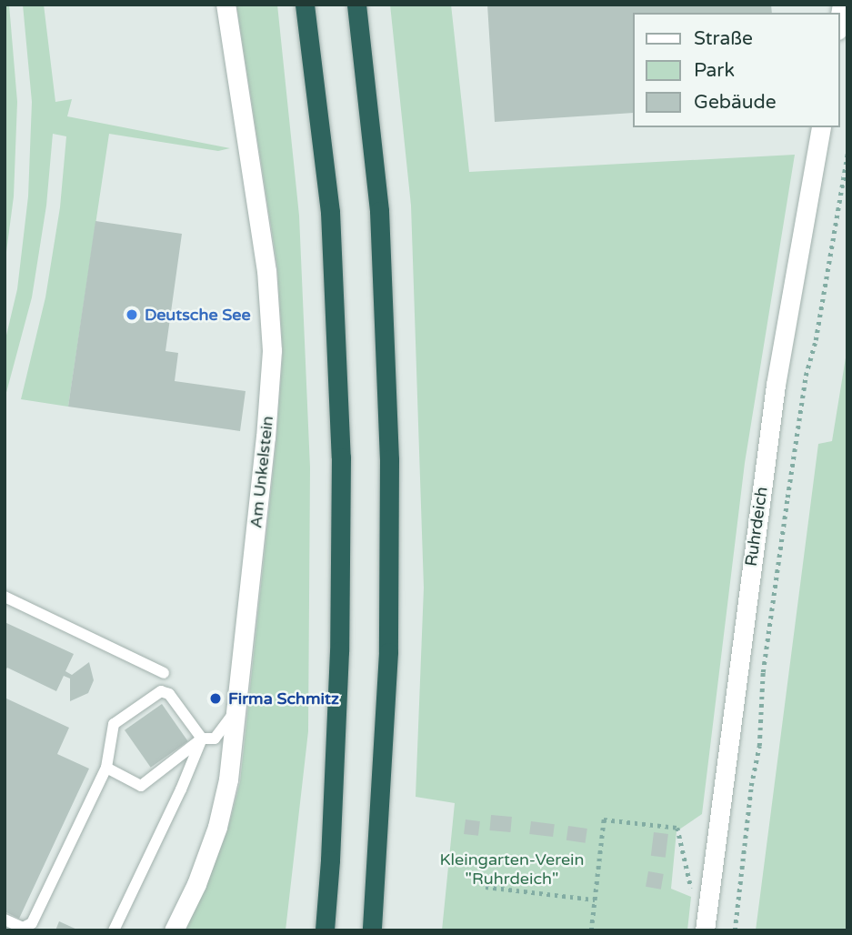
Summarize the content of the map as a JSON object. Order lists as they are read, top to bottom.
{
  "streets": {
    "street": ["Am Unkelstein", "Ruhrdeich"]
  },
  "parks": ["Kleingarten-Verein \"Ruhrdeich\""],
  "places": ["Deutsche See", "Firma Schmitz"],
  "legend": ["Straße", "Park", "Gebäude"]
}
